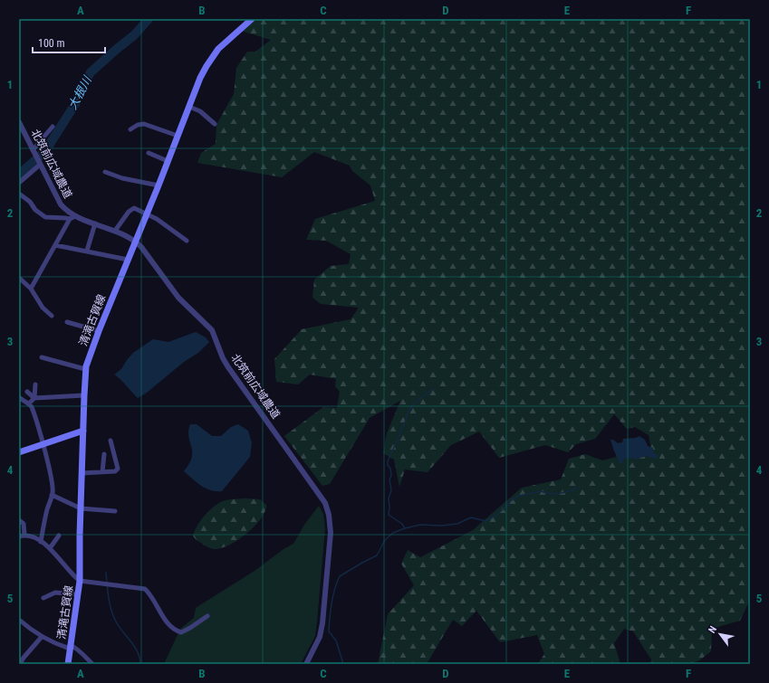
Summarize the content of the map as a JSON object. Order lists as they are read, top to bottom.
{
  "streets": {
    "main road": ["清滝古賀線"],
    "street": ["北筑前広域農道"]
  },
  "crossings": [
    ["北筑前広域農道", "清滝古賀線"]
  ],
  "water": ["大根川"],
  "scale_bar": "100 m",
  "north": "top left",
  "grid": {
    "columns": [
      "A",
      "B",
      "C",
      "D",
      "E",
      "F"
    ],
    "rows": [
      "1",
      "2",
      "3",
      "4",
      "5"
    ]
  }
}
